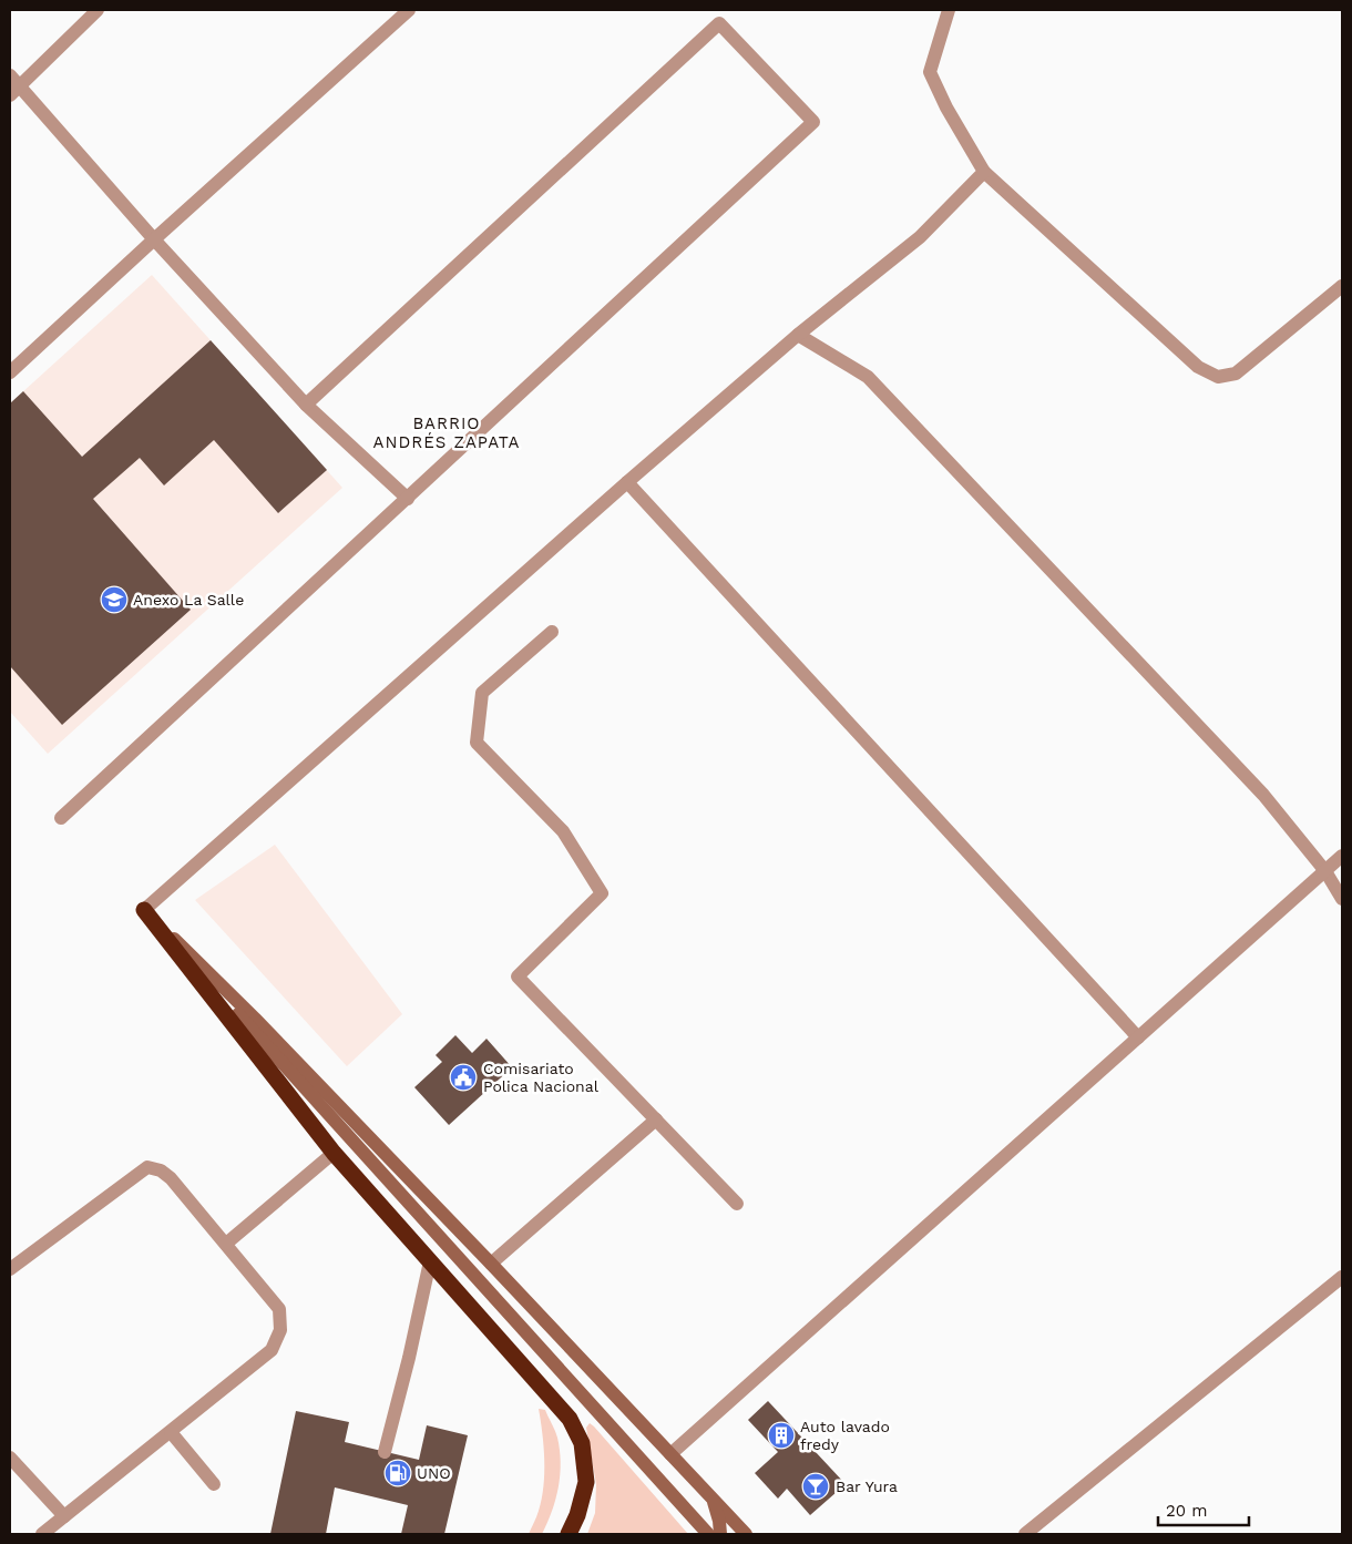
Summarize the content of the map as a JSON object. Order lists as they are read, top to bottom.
{
  "districts": ["BARRIO ANDRÉS ZAPATA"],
  "places": {
    "school or university": ["Anexo La Salle"],
    "public building": ["Comisariato Polica Nacional"],
    "building": ["Auto lavado fredy"],
    "fuel station": ["UNO"],
    "bar": ["Bar Yura"]
  },
  "scale_bar": "20 m"
}
